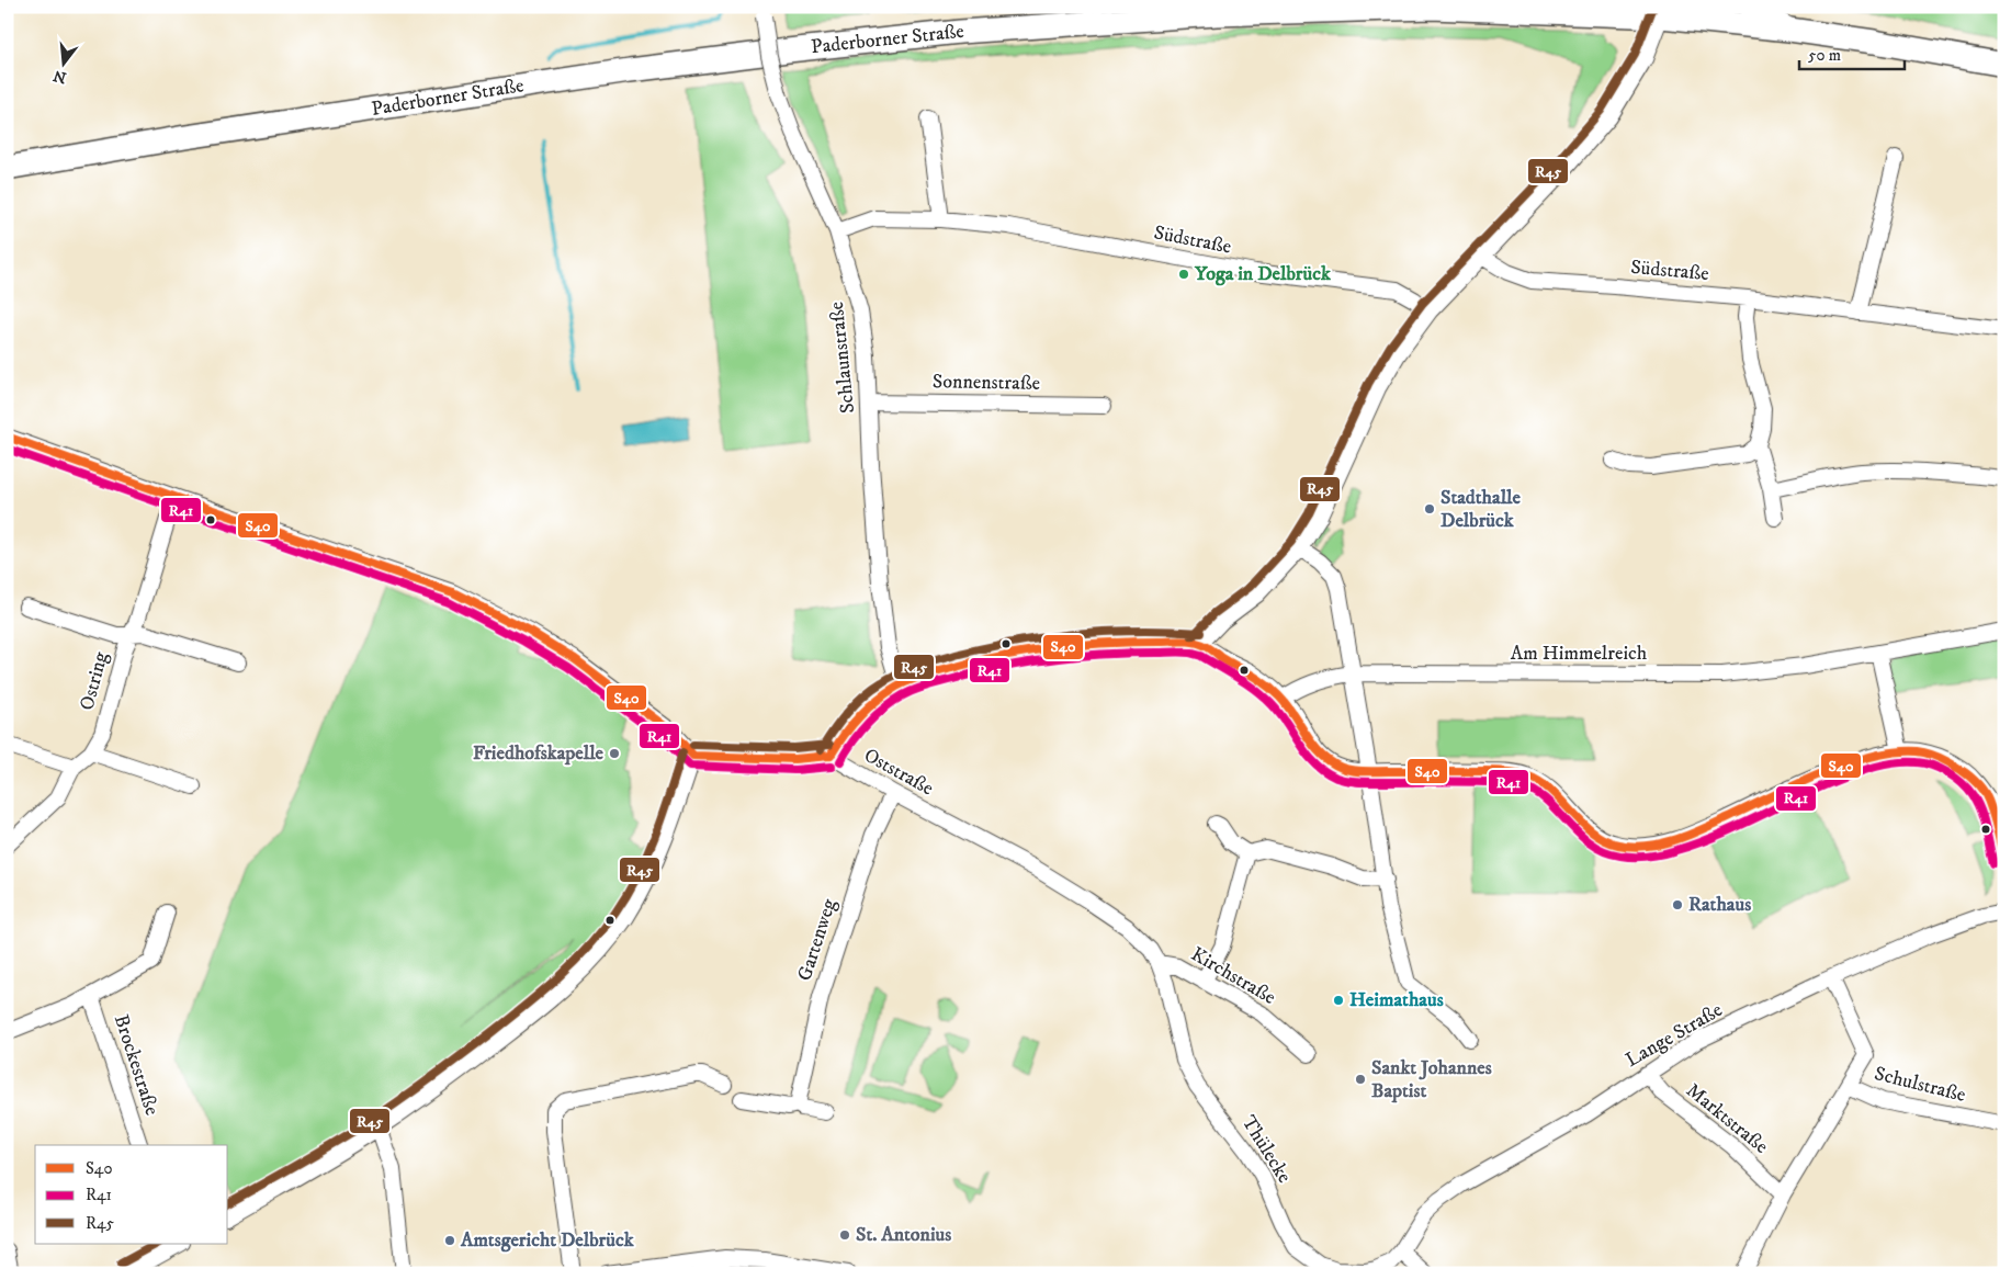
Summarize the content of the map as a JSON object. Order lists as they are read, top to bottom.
{
  "streets": {
    "main road": ["Paderborner Straße"],
    "street": [
      "Südstraße",
      "Schlaunstraße",
      "Sonnenstraße",
      "Am Himmelreich",
      "Ostring",
      "Oststraße",
      "Gartenweg",
      "Kirchstraße",
      "Lange Straße",
      "Brockestraße",
      "Schulstraße",
      "Marktstraße",
      "Thülecke"
    ]
  },
  "crossings": [
    ["Südstraße", "Schlaunstraße"],
    ["Schlaunstraße", "Sonnenstraße"],
    ["Oststraße", "Gartenweg"],
    ["Oststraße", "Kirchstraße"],
    ["Oststraße", "Thülecke"],
    ["Lange Straße", "Schulstraße"],
    ["Lange Straße", "Marktstraße"]
  ],
  "places": [
    "Yoga in Delbrück",
    "Stadthalle Delbrück",
    "Friedhofskapelle",
    "Rathaus",
    "Heimathaus",
    "Sankt Johannes Baptist",
    "St. Antonius",
    "Amtsgericht Delbrück"
  ],
  "lines": ["transit line R45", "transit line S40", "transit line R41"],
  "legend": ["S40", "R41", "R45"],
  "scale_bar": "50 m",
  "north": "bottom"
}
